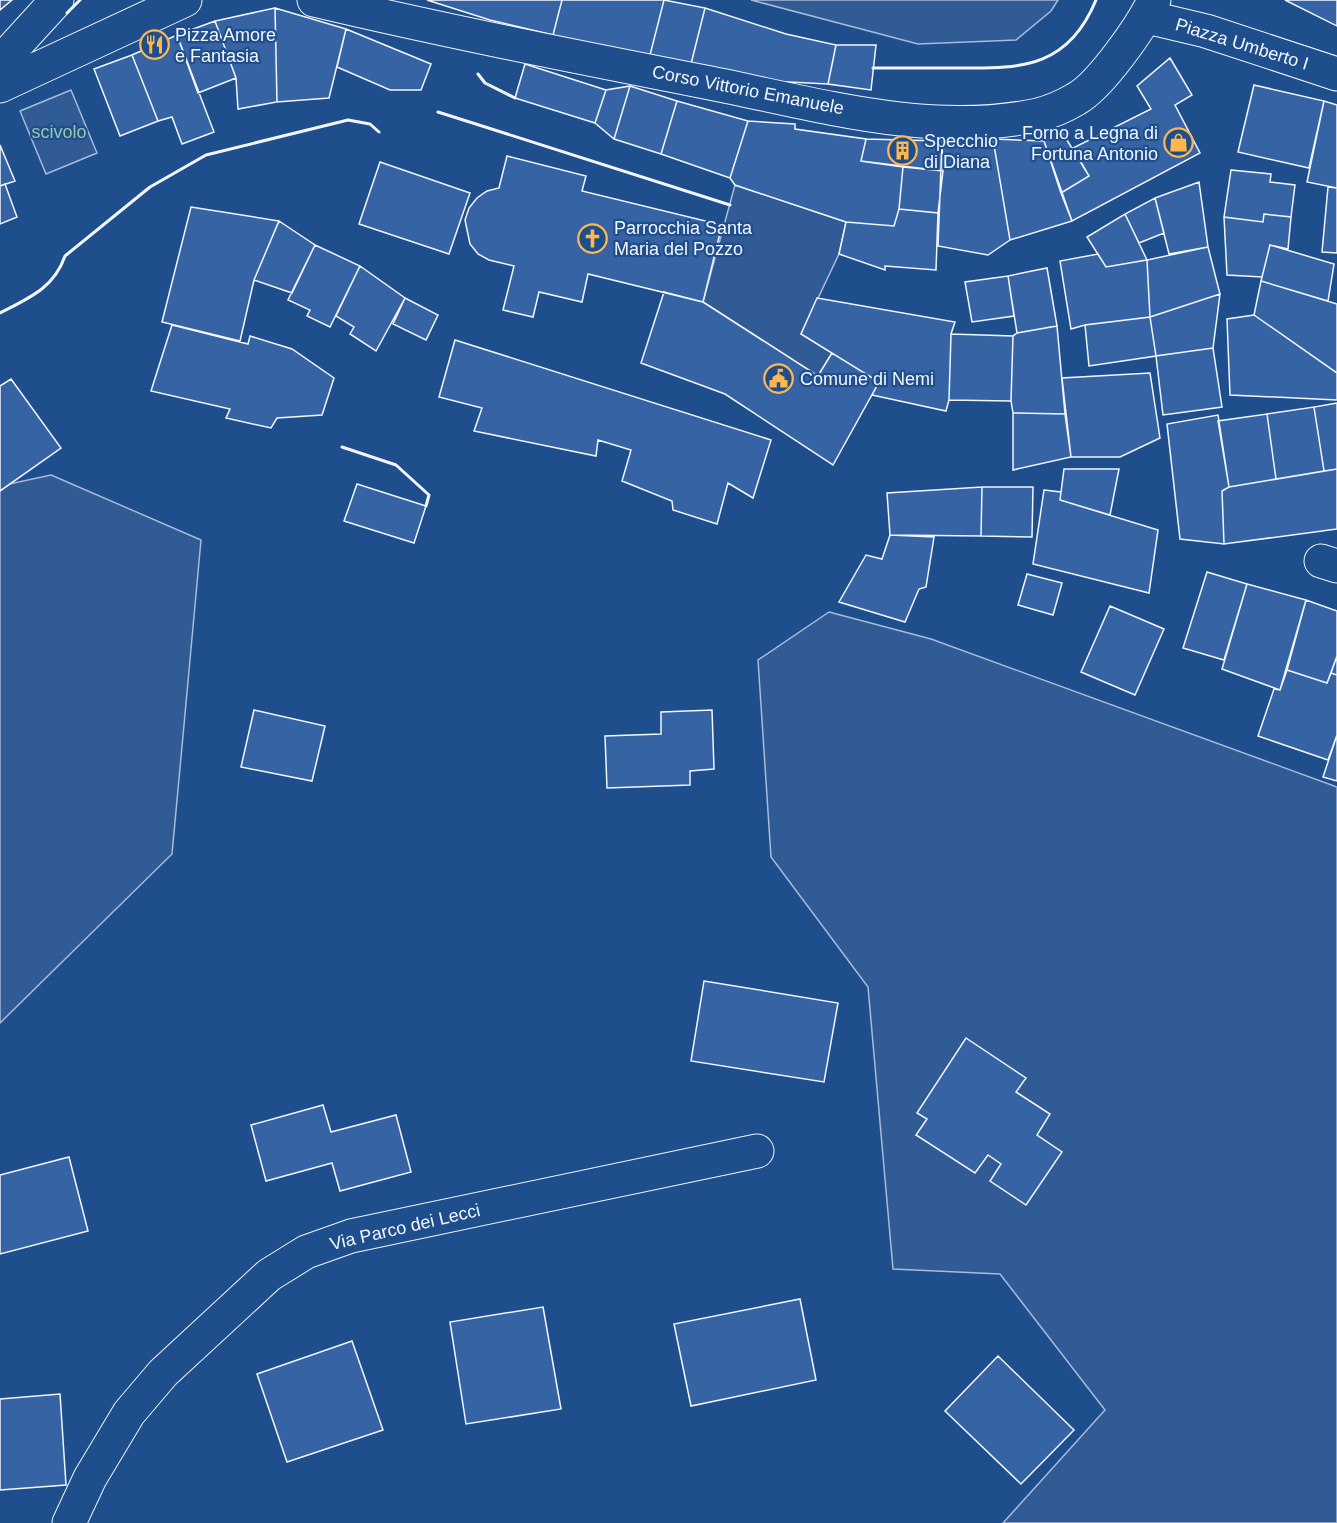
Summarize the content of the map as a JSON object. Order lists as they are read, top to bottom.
{
  "streets": {
    "street": ["Piazza Umberto I", "Corso Vittorio Emanuele", "Via Parco dei Lecci"]
  },
  "crossings": [
    ["Piazza Umberto I", "Corso Vittorio Emanuele"]
  ],
  "parks": ["scivolo"],
  "places": {
    "restaurant": ["Pizza Amore e Fantasia"],
    "shop": ["Forno a Legna di Fortuna Antonio"],
    "building": ["Specchio di Diana"],
    "church": ["Parrocchia Santa Maria del Pozzo"],
    "public building": ["Comune di Nemi"]
  }
}
